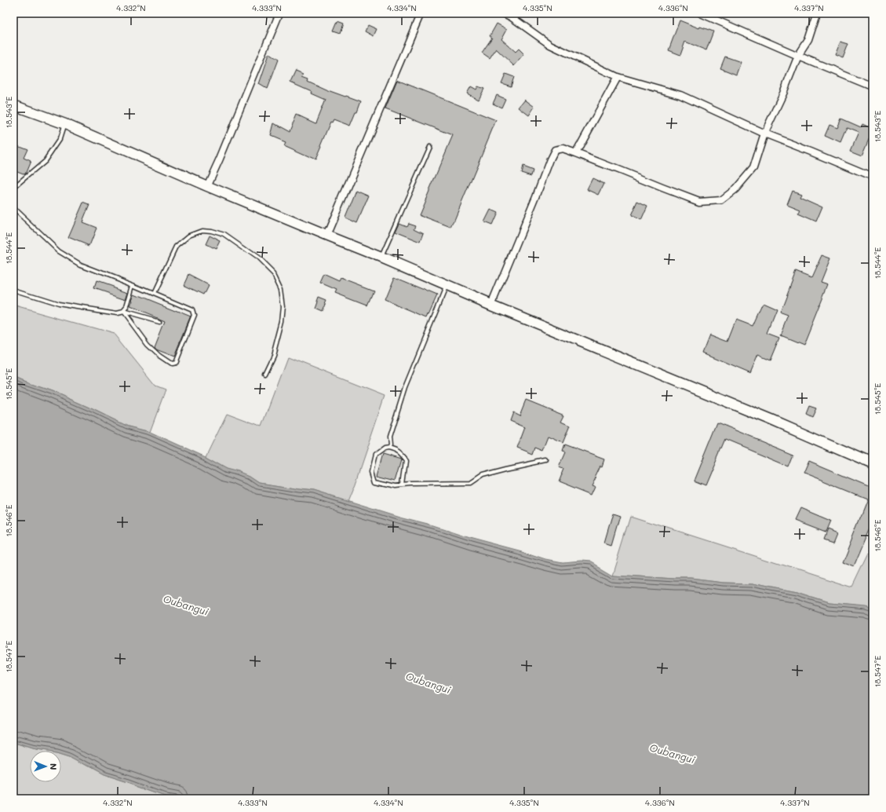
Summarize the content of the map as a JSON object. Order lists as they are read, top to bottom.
{
  "water": ["Oubangui"],
  "north": "right",
  "coordinates": [
    "4.332°N",
    "4.333°N",
    "4.334°N",
    "4.335°N",
    "4.336°N",
    "4.337°N",
    "18.543°E",
    "18.544°E",
    "18.545°E",
    "18.546°E",
    "18.547°E"
  ]
}
